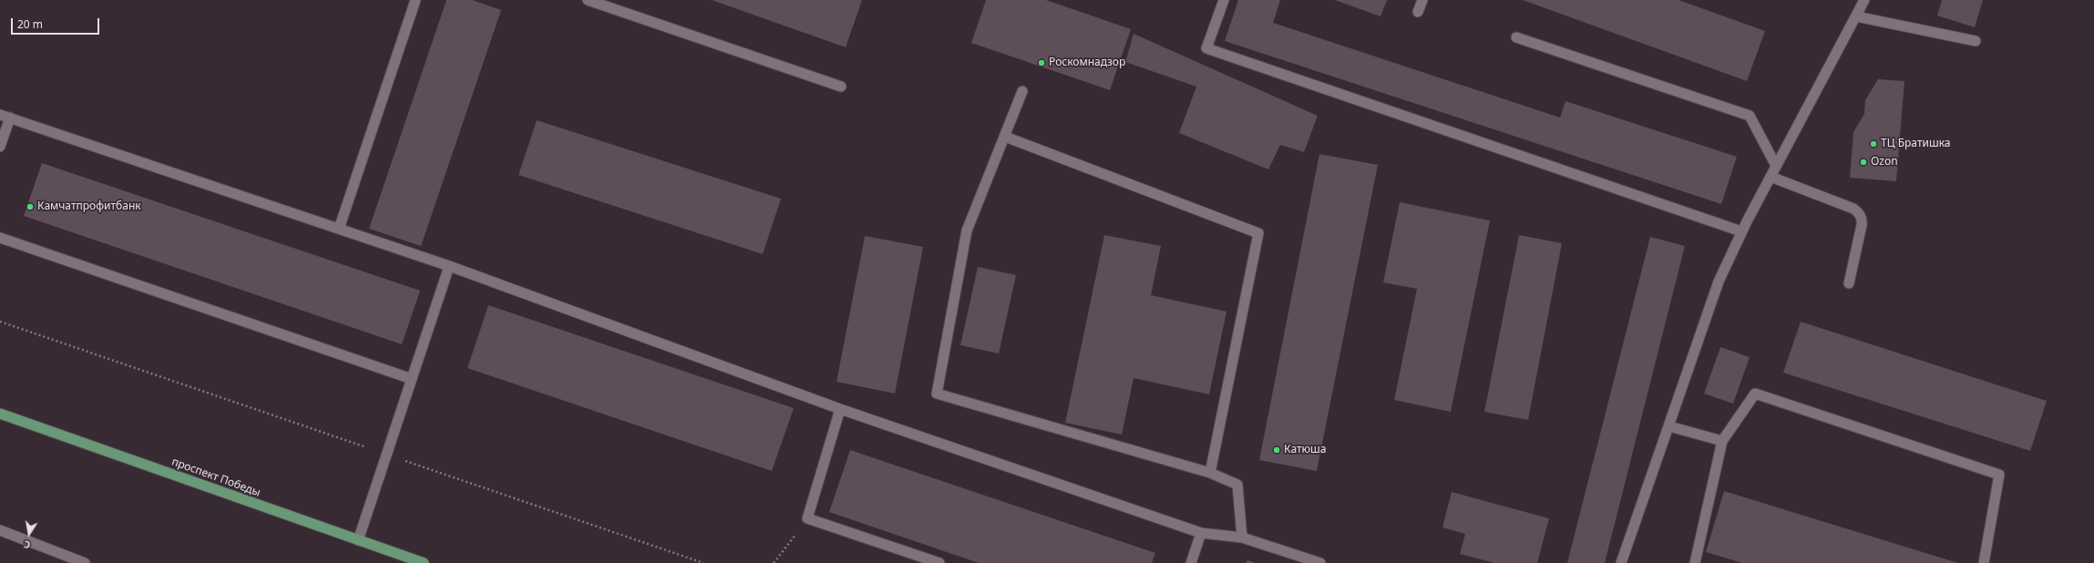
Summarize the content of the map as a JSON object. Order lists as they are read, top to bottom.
{
  "streets": {
    "main road": ["проспект Победы"]
  },
  "places": [
    "Роскомнадзор",
    "ТЦ Братишка",
    "Ozon",
    "Камчатпрофитбанк",
    "Катюша"
  ],
  "scale_bar": "20 m",
  "north": "bottom"
}
